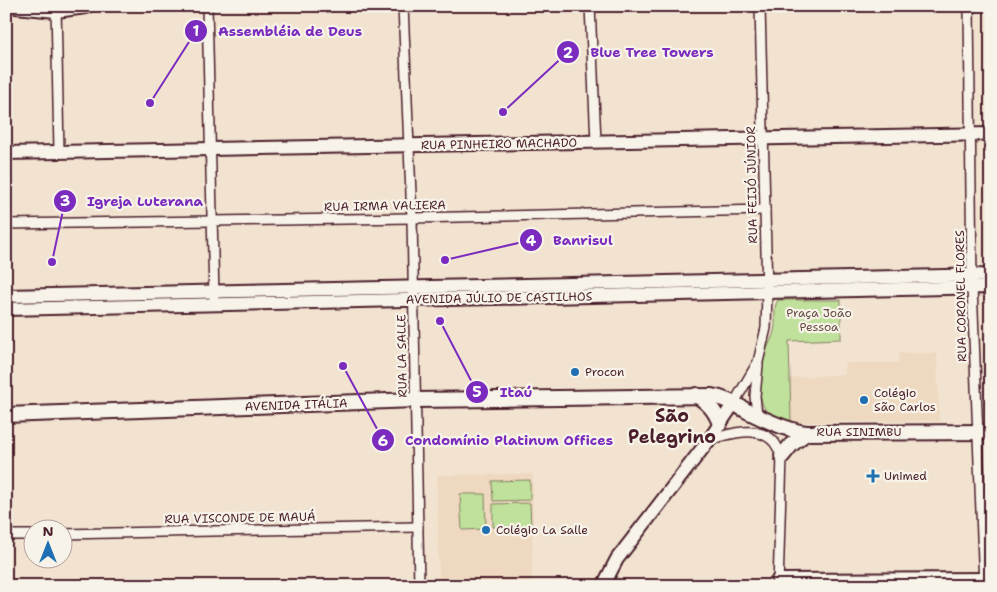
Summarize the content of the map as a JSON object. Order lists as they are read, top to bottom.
{
  "streets": {
    "main road": ["AVENIDA ITÁLIA", "RUA SINIMBU"],
    "street": [
      "RUA PINHEIRO MACHADO",
      "RUA FEIJÓ JÚNIOR",
      "RUA IRMA VALIERA",
      "RUA CORONEL FLORES",
      "AVENIDA JÚLIO DE CASTILHOS",
      "RUA LA SALLE",
      "RUA VISCONDE DE MAUÁ"
    ]
  },
  "crossings": [
    ["RUA PINHEIRO MACHADO", "RUA FEIJÓ JÚNIOR"],
    ["RUA PINHEIRO MACHADO", "RUA CORONEL FLORES"],
    ["RUA PINHEIRO MACHADO", "RUA LA SALLE"],
    ["RUA FEIJÓ JÚNIOR", "RUA IRMA VALIERA"],
    ["RUA FEIJÓ JÚNIOR", "AVENIDA JÚLIO DE CASTILHOS"],
    ["RUA FEIJÓ JÚNIOR", "AVENIDA ITÁLIA"],
    ["RUA FEIJÓ JÚNIOR", "RUA SINIMBU"],
    ["RUA IRMA VALIERA", "RUA LA SALLE"],
    ["RUA CORONEL FLORES", "AVENIDA JÚLIO DE CASTILHOS"],
    ["RUA CORONEL FLORES", "RUA SINIMBU"],
    ["AVENIDA JÚLIO DE CASTILHOS", "RUA LA SALLE"],
    ["RUA LA SALLE", "AVENIDA ITÁLIA"],
    ["RUA LA SALLE", "RUA VISCONDE DE MAUÁ"],
    ["AVENIDA ITÁLIA", "RUA SINIMBU"]
  ],
  "districts": ["São Pelegrino"],
  "parks": ["Praça João Pessoa"],
  "places": {
    "other": [
      "Assembléia de Deus",
      "Blue Tree Towers",
      "Banrisul",
      "Igreja Luterana",
      "Itaú",
      "Condomínio Platinum Offices",
      "Procon",
      "Colégio São Carlos",
      "Colégio La Salle"
    ],
    "health": ["Unimed"]
  },
  "north": "top"
}
